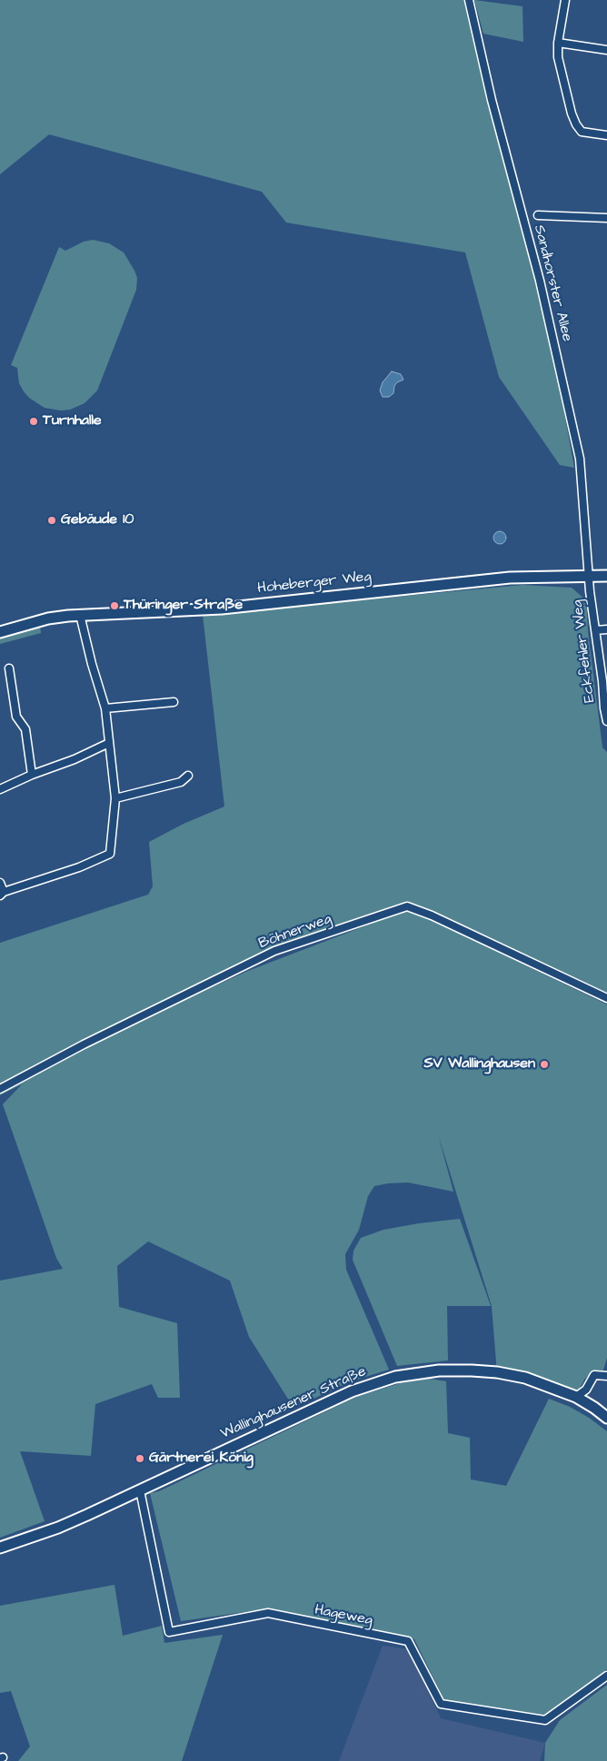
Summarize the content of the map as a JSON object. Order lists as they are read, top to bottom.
{
  "streets": {
    "street": [
      "Sandhorster Allee",
      "Hoheberger Weg",
      "Eckfehler Weg",
      "Böhnerweg",
      "Wallinghausener Straße",
      "Hageweg"
    ]
  },
  "crossings": [
    ["Sandhorster Allee", "Hoheberger Weg"],
    ["Sandhorster Allee", "Eckfehler Weg"],
    ["Hoheberger Weg", "Eckfehler Weg"],
    ["Wallinghausener Straße", "Hageweg"]
  ],
  "places": [
    "Turnhalle",
    "Gebäude 10",
    "Thüringer Straße",
    "SV Wallinghausen",
    "Gärtnerei König"
  ]
}
